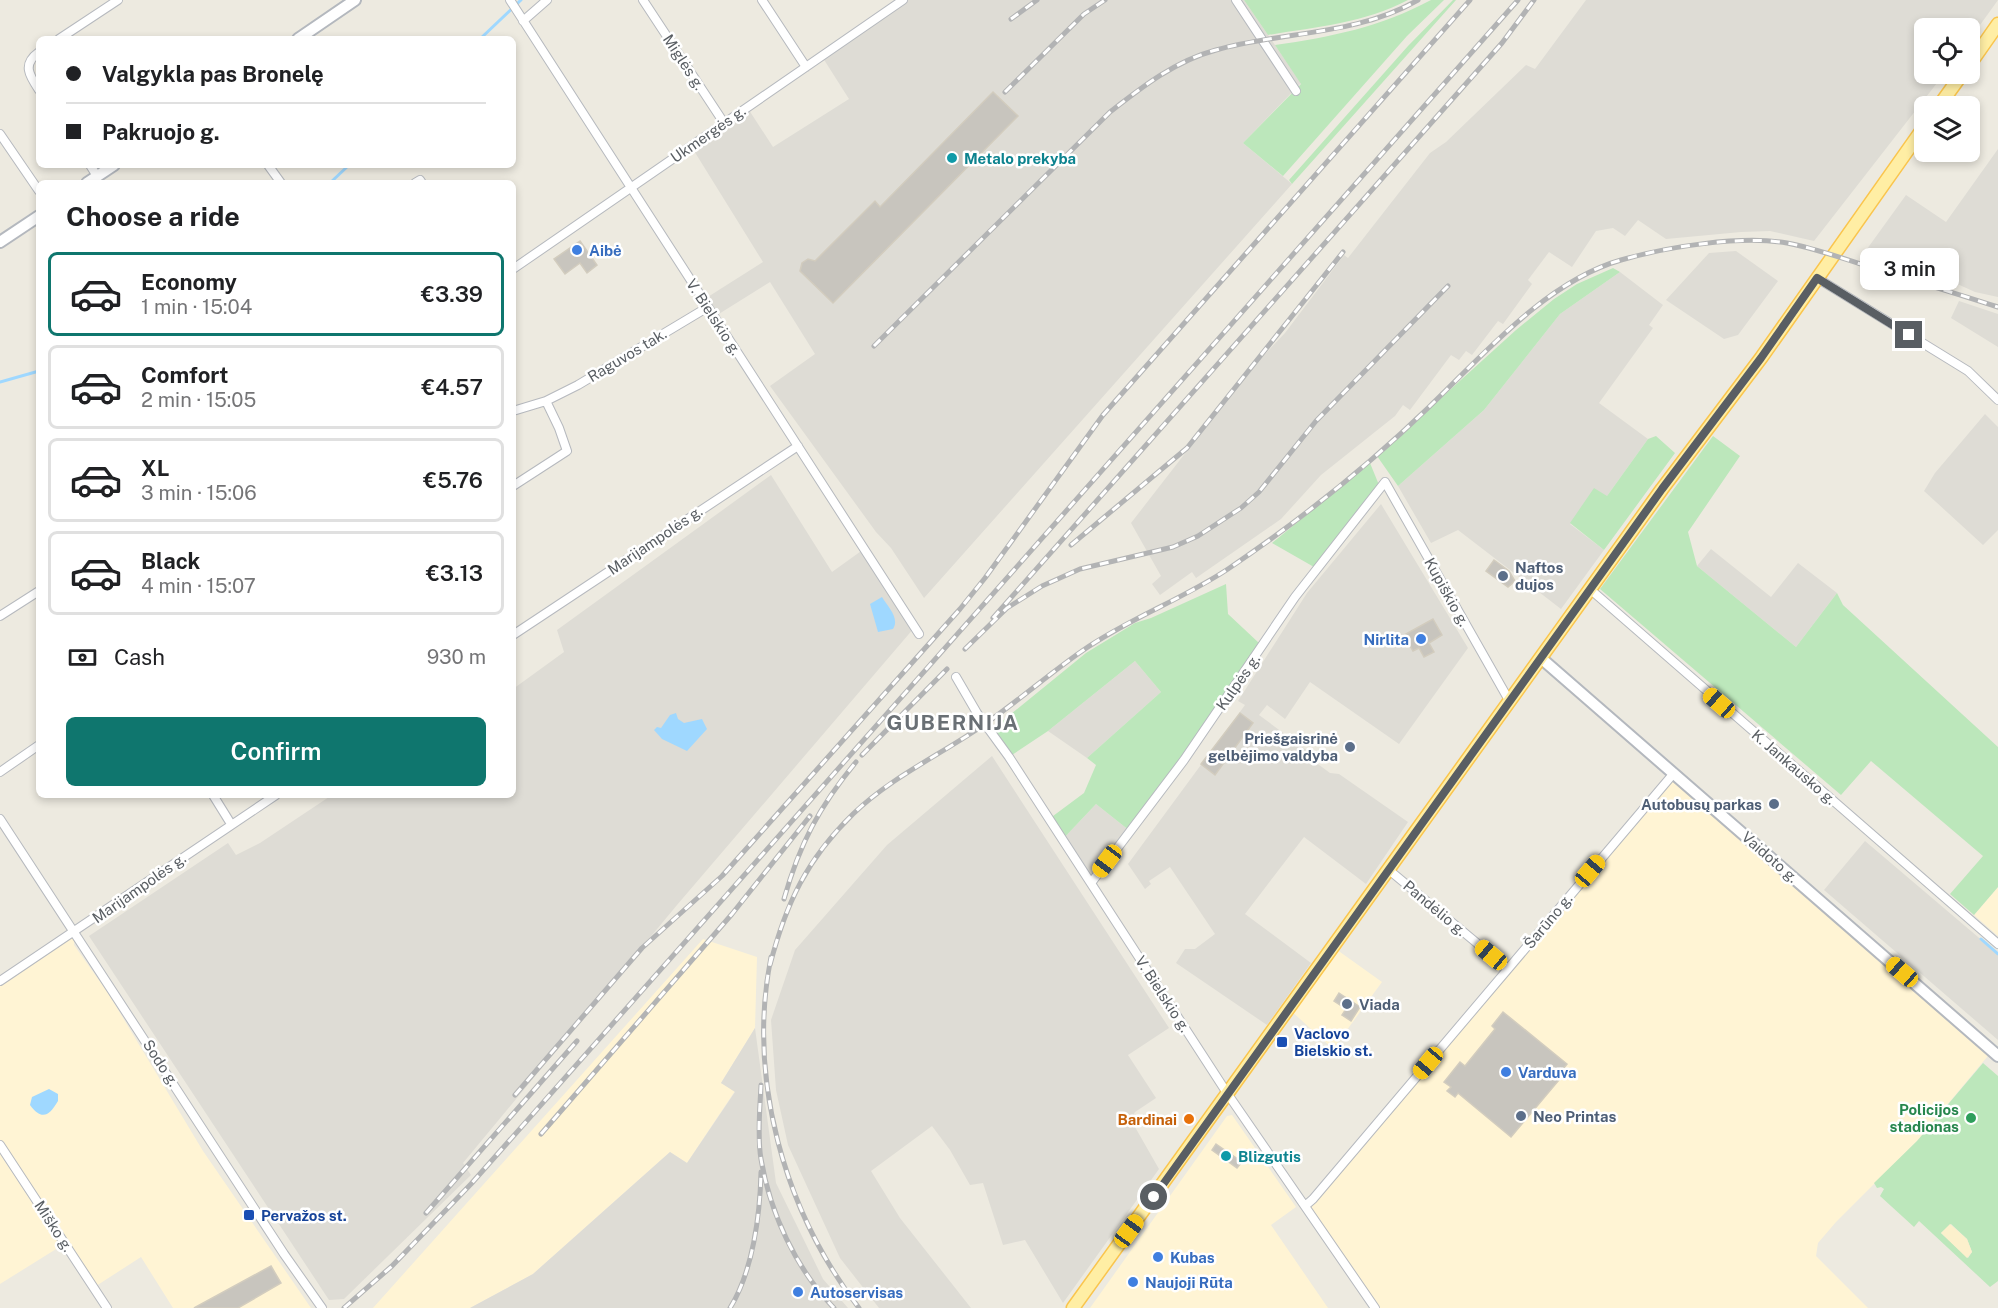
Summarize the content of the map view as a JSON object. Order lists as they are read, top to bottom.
{
  "streets": {
    "main road": ["Vaidoto g."],
    "street": [
      "Miglės g.",
      "Ukmergės g.",
      "V. Bielskio g.",
      "Raguvos tak.",
      "Marijampolės g.",
      "Kupiškio g.",
      "Kulpės g.",
      "K. Jankausko g.",
      "Pandėlio g.",
      "Šarūno g.",
      "Sodo g.",
      "Miško g."
    ]
  },
  "crossings": [
    ["Miglės g.", "Ukmergės g."],
    ["Ukmergės g.", "V. Bielskio g."],
    ["V. Bielskio g.", "Raguvos tak."],
    ["V. Bielskio g.", "Marijampolės g."],
    ["V. Bielskio g.", "Kulpės g."],
    ["V. Bielskio g.", "Šarūno g."],
    ["Marijampolės g.", "Sodo g."],
    ["Kupiškio g.", "Kulpės g."],
    ["Vaidoto g.", "Šarūno g."],
    ["Pandėlio g.", "Šarūno g."]
  ],
  "districts": ["GUBERNIJA"],
  "places": {
    "other": [
      "Metalo prekyba",
      "Aibė",
      "Naftos dujos",
      "Nirlita",
      "Priešgaisrinė gelbėjimo valdyba",
      "Autobusų parkas",
      "Viada",
      "Varduva",
      "Neo Printas",
      "Policijos stadionas",
      "Bardinai",
      "Blizgutis",
      "Kubas",
      "Naujoji Rūta",
      "Autoservisas"
    ],
    "transit": ["Vaclovo Bielskio st.", "Pervažos st."]
  },
  "page": {
    "banner": ["Valgykla pas Bronelę", "Pakruojo g."],
    "heading": "Choose a ride",
    "bubble": "3 min",
    "list": [
      {
        "name": "Economy",
        "note": "1 min · 15:04",
        "value": "€3.39"
      },
      {
        "name": "Comfort",
        "note": "2 min · 15:05",
        "value": "€4.57"
      },
      {
        "name": "XL",
        "note": "3 min · 15:06",
        "value": "€5.76"
      },
      {
        "name": "Black",
        "note": "4 min · 15:07",
        "value": "€3.13"
      }
    ],
    "pay": ["Cash", "930 m"],
    "buttons": "Confirm"
  }
}
